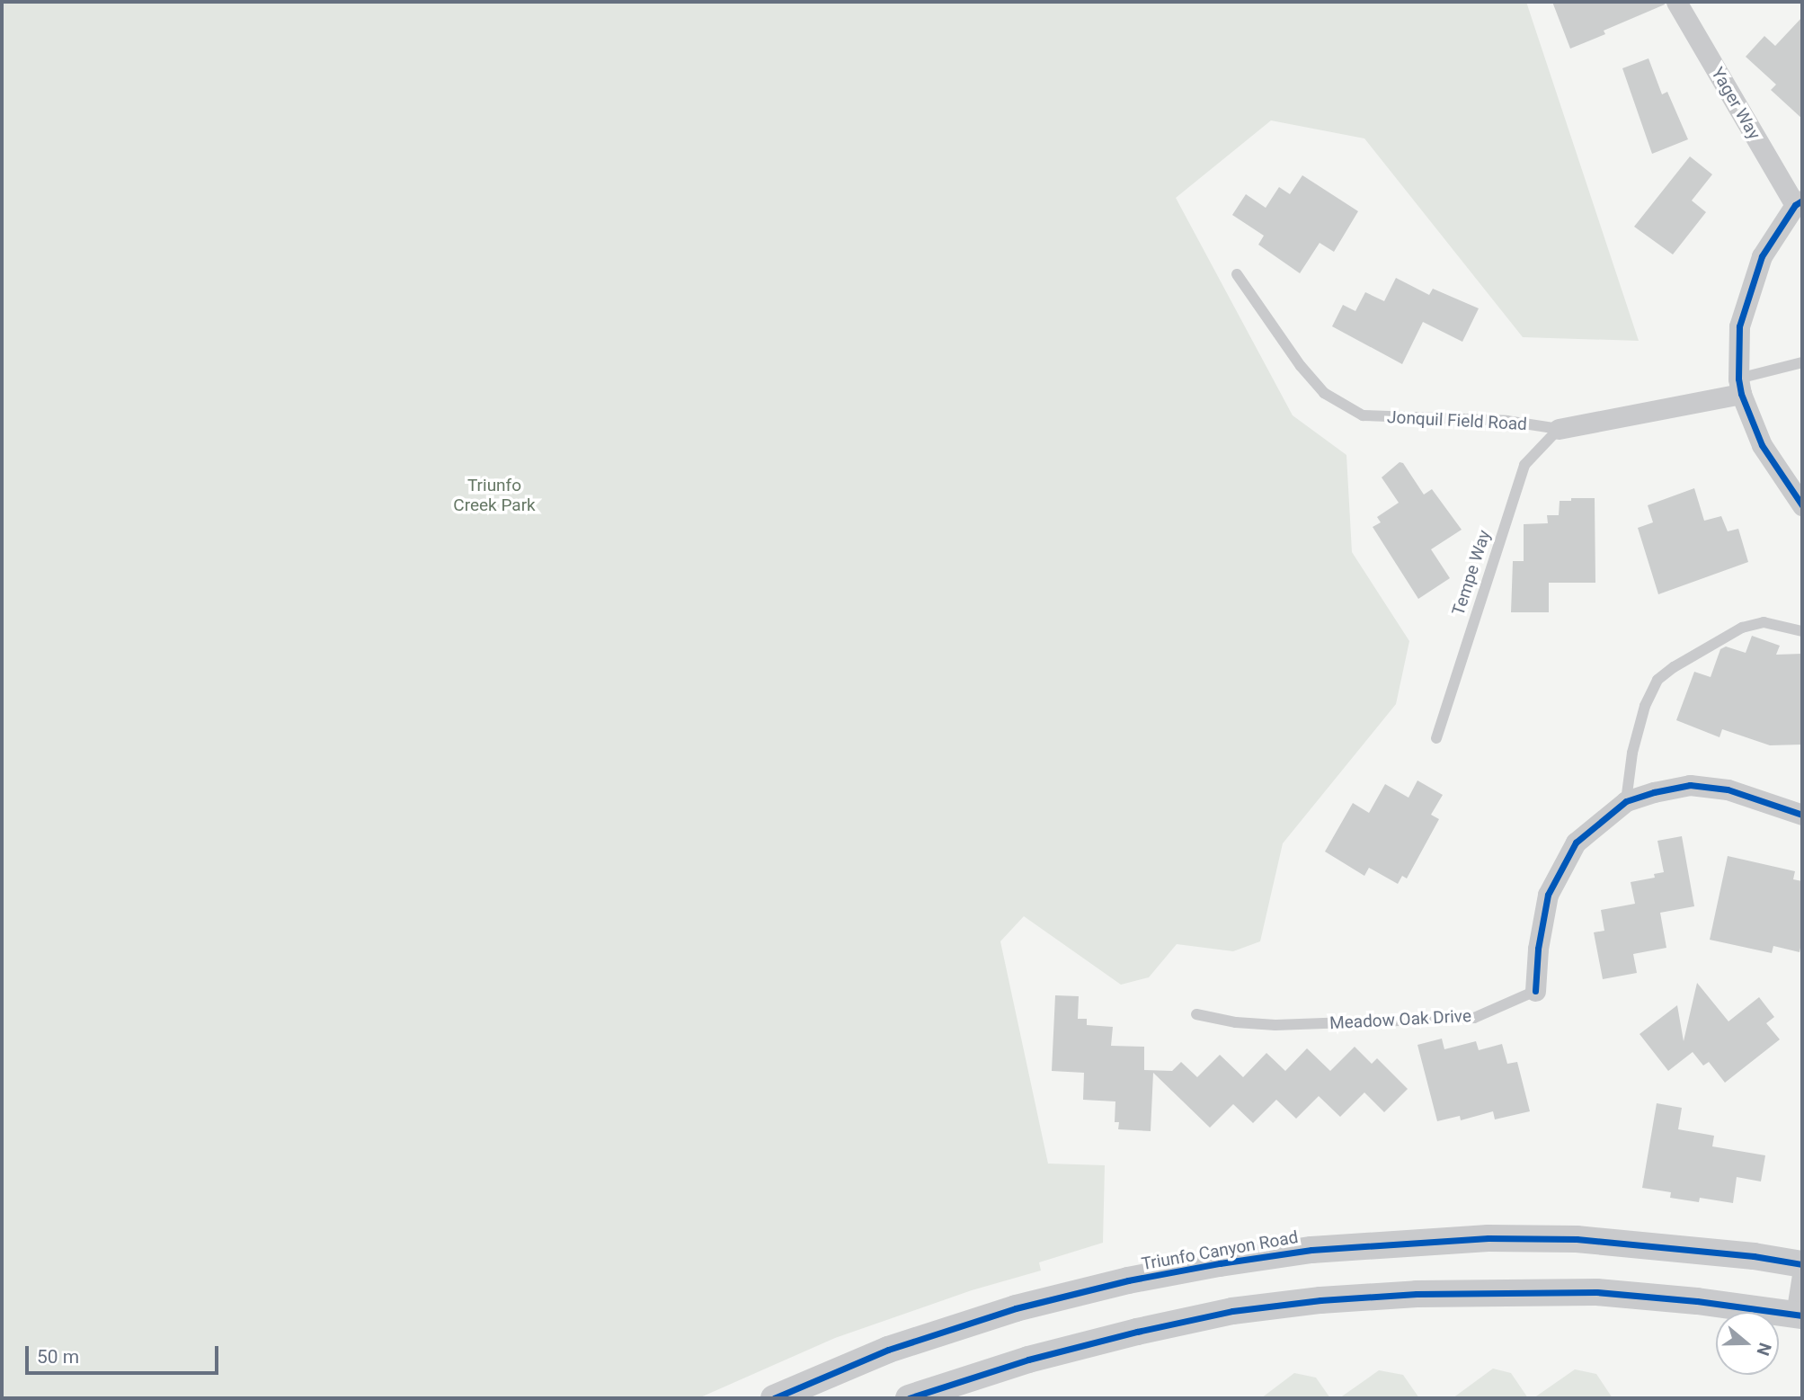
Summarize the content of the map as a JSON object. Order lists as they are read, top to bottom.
{
  "streets": {
    "street": [
      "Yager Way",
      "Jonquil Field Road",
      "Meadow Oak Drive",
      "Triunfo Canyon Road"
    ],
    "lane": ["Tempe Way"]
  },
  "crossings": [
    ["Jonquil Field Road", "Tempe Way"]
  ],
  "parks": ["Triunfo Creek Park"],
  "scale_bar": "50 m",
  "north": "right"
}
